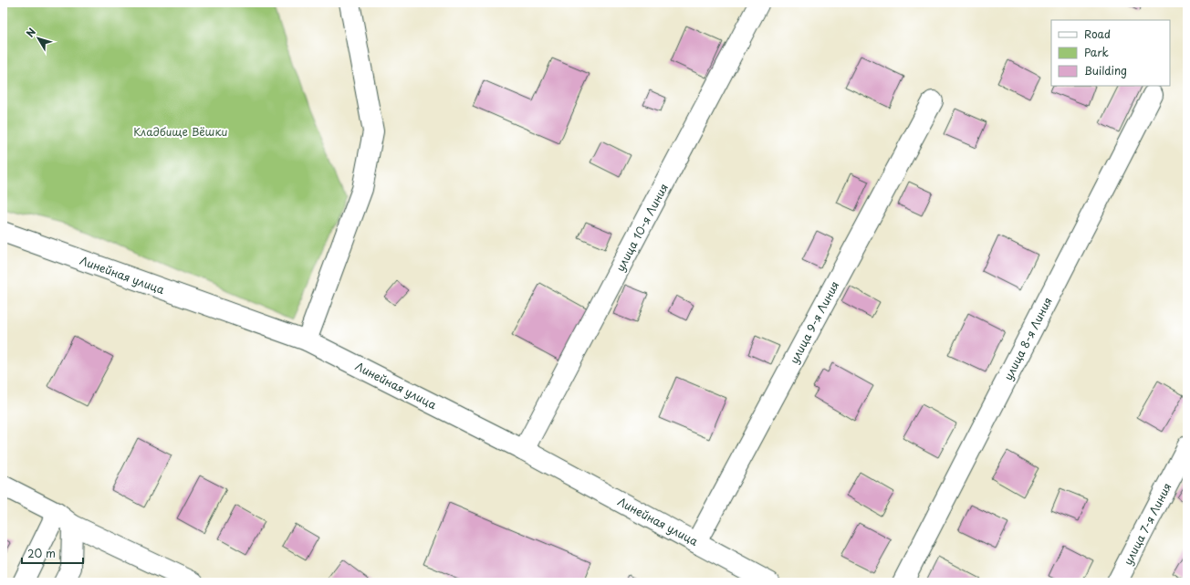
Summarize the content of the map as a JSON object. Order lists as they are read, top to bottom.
{
  "streets": {
    "street": [
      "улица 10-я Линия",
      "Линейная улица",
      "улица 9-я Линия",
      "улица 8-я Линия",
      "улица 7-я Линия"
    ]
  },
  "crossings": [
    ["улица 10-я Линия", "Линейная улица"],
    ["Линейная улица", "улица 9-я Линия"]
  ],
  "parks": ["Кладбище Вёшки"],
  "legend": ["Road", "Park", "Building"],
  "scale_bar": "20 m",
  "north": "top left"
}
